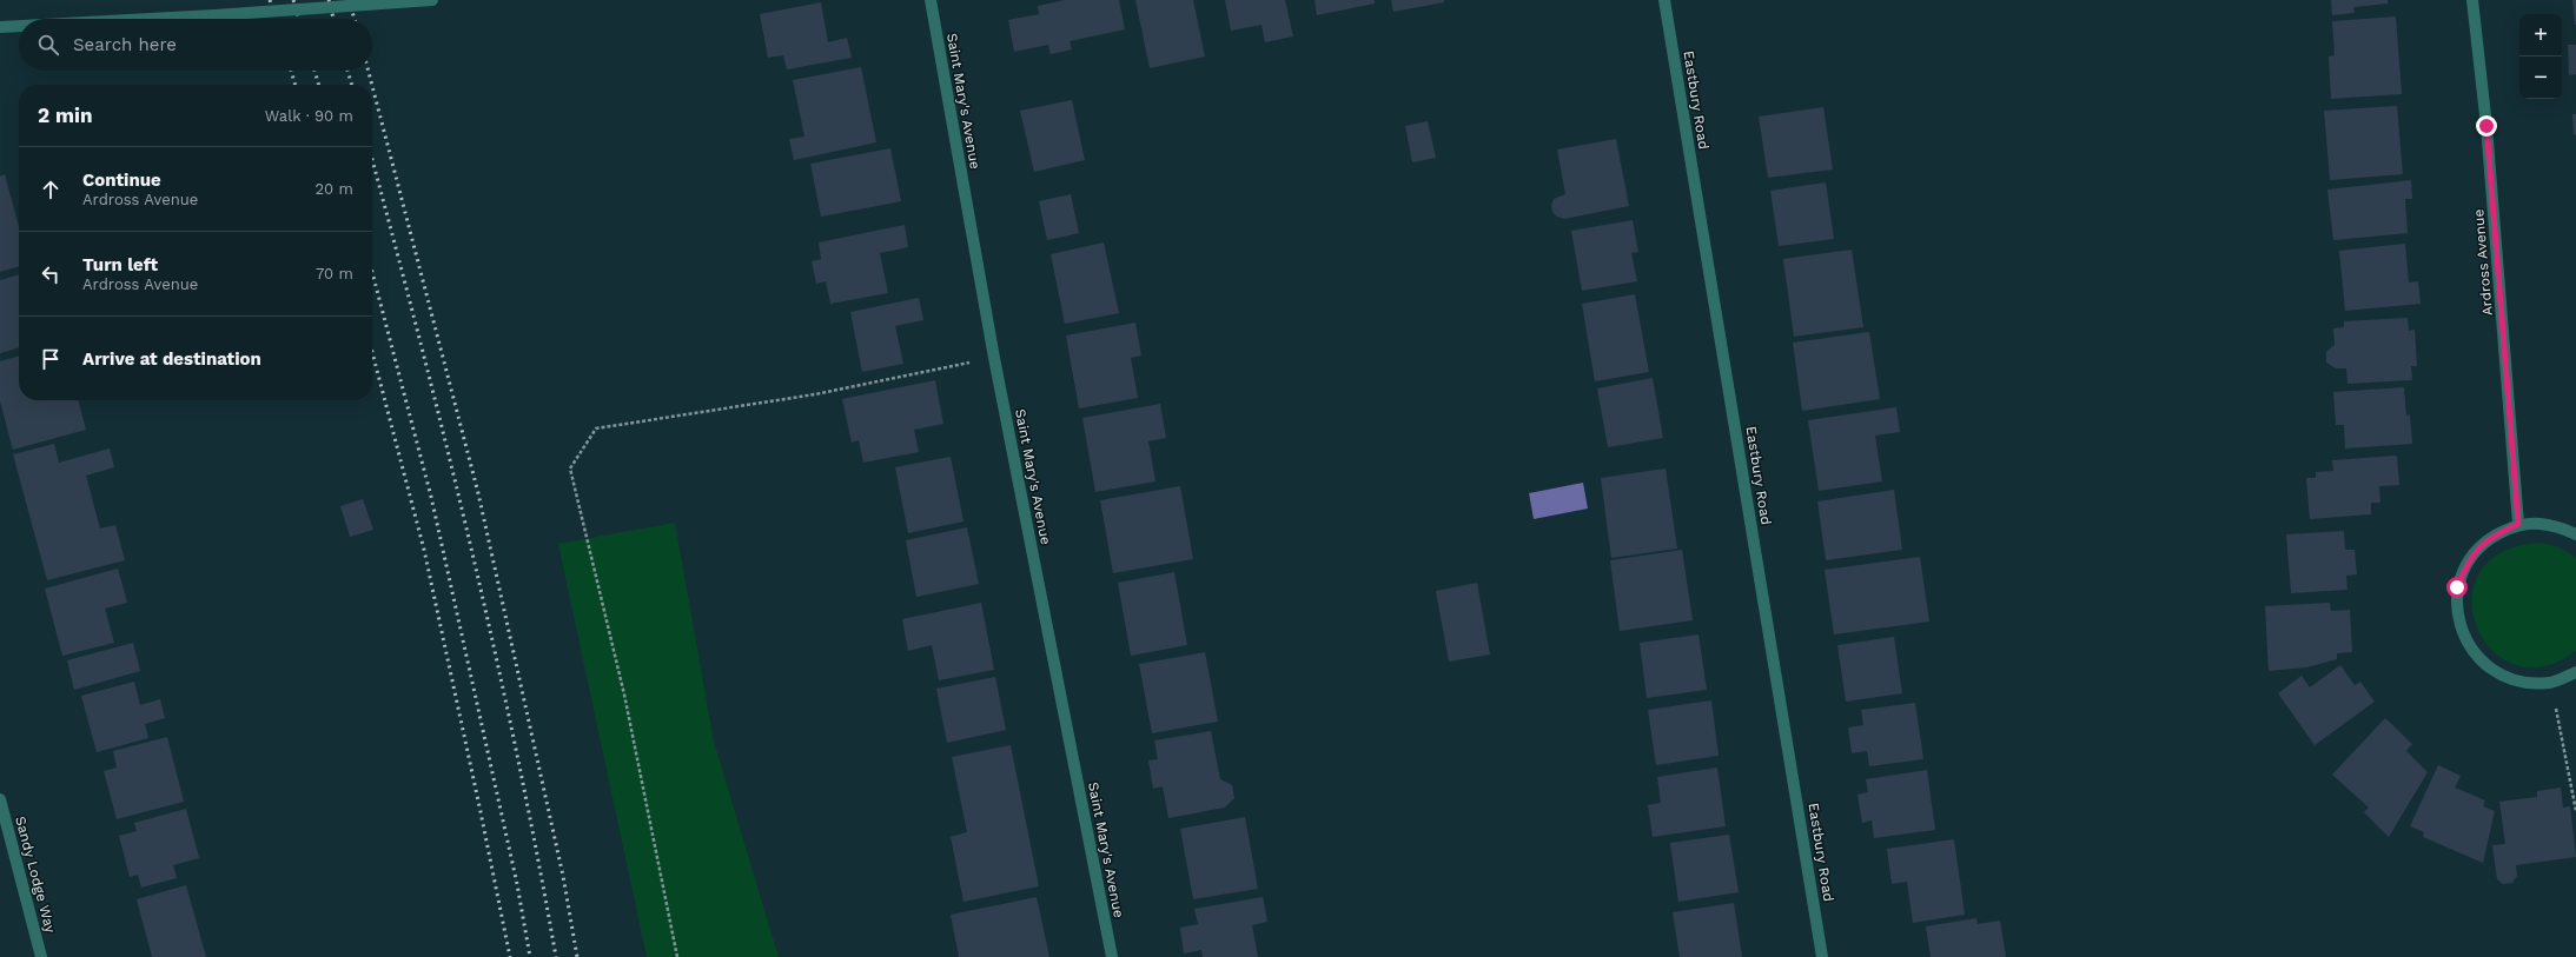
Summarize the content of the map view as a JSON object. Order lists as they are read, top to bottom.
{
  "streets": {
    "street": [
      "Eastbury Road",
      "Saint Mary's Avenue",
      "Ardross Avenue",
      "Sandy Lodge Way"
    ]
  },
  "page": {
    "map_buttons": ["+", "−"],
    "search": "Search here",
    "heading": ["2 min", "Walk · 90 m"],
    "list": [
      ["Continue", "Ardross Avenue", "20 m"],
      ["Turn left", "Ardross Avenue", "70 m"],
      "Arrive at destination"
    ]
  }
}
